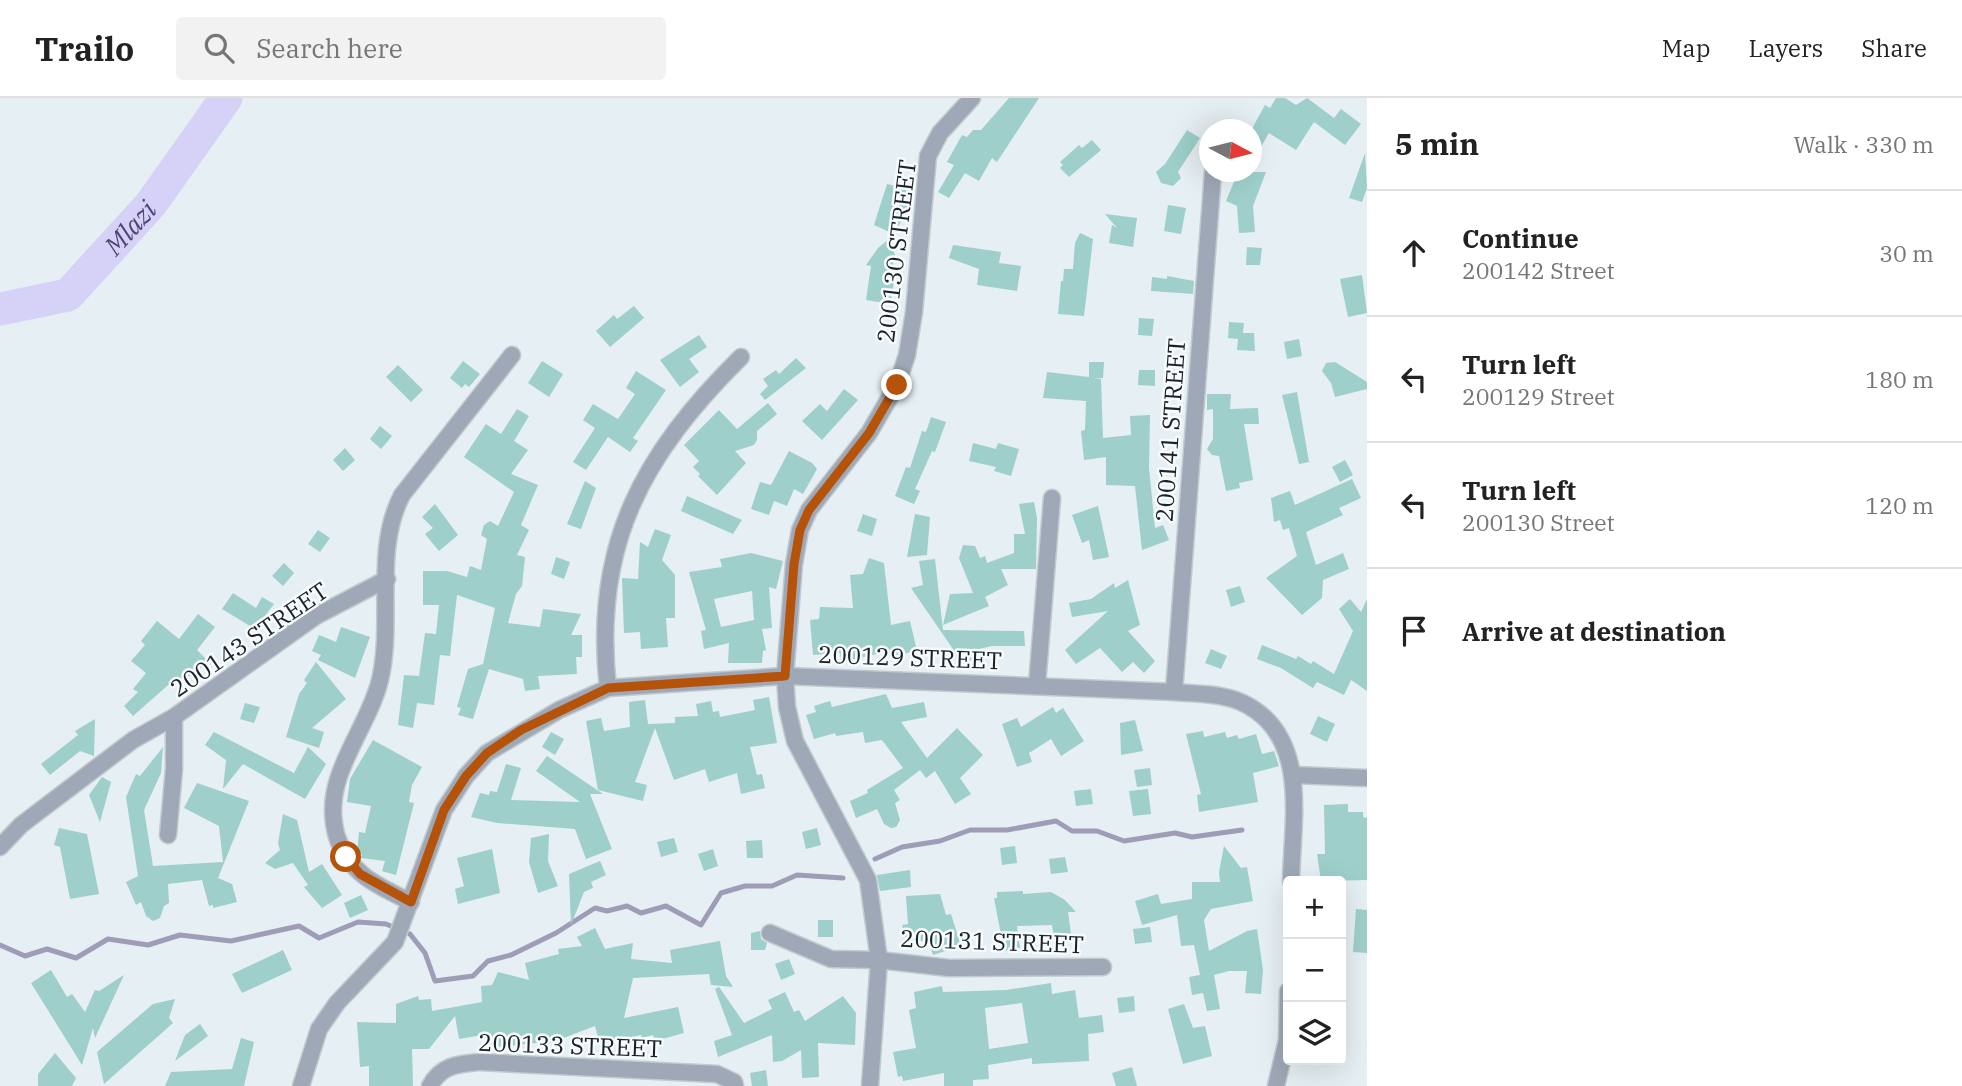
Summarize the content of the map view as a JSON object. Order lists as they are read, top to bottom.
{
  "streets": {
    "street": [
      "200130 STREET",
      "200141 STREET",
      "200143 STREET",
      "200129 STREET",
      "200131 STREET",
      "200133 STREET"
    ]
  },
  "crossings": [
    ["200130 STREET", "200129 STREET"],
    ["200130 STREET", "200131 STREET"],
    ["200141 STREET", "200129 STREET"]
  ],
  "water": ["Mlazi"],
  "north": "right",
  "page": {
    "header": "Trailo",
    "search": "Search here",
    "nav": ["Map", "Layers", "Share"],
    "heading": ["5 min", "Walk · 330 m"],
    "list": [
      ["Continue", "200142 Street", "30 m"],
      ["Turn left", "200129 Street", "180 m"],
      ["Turn left", "200130 Street", "120 m"],
      "Arrive at destination"
    ],
    "map_buttons": ["+", "−"]
  }
}
